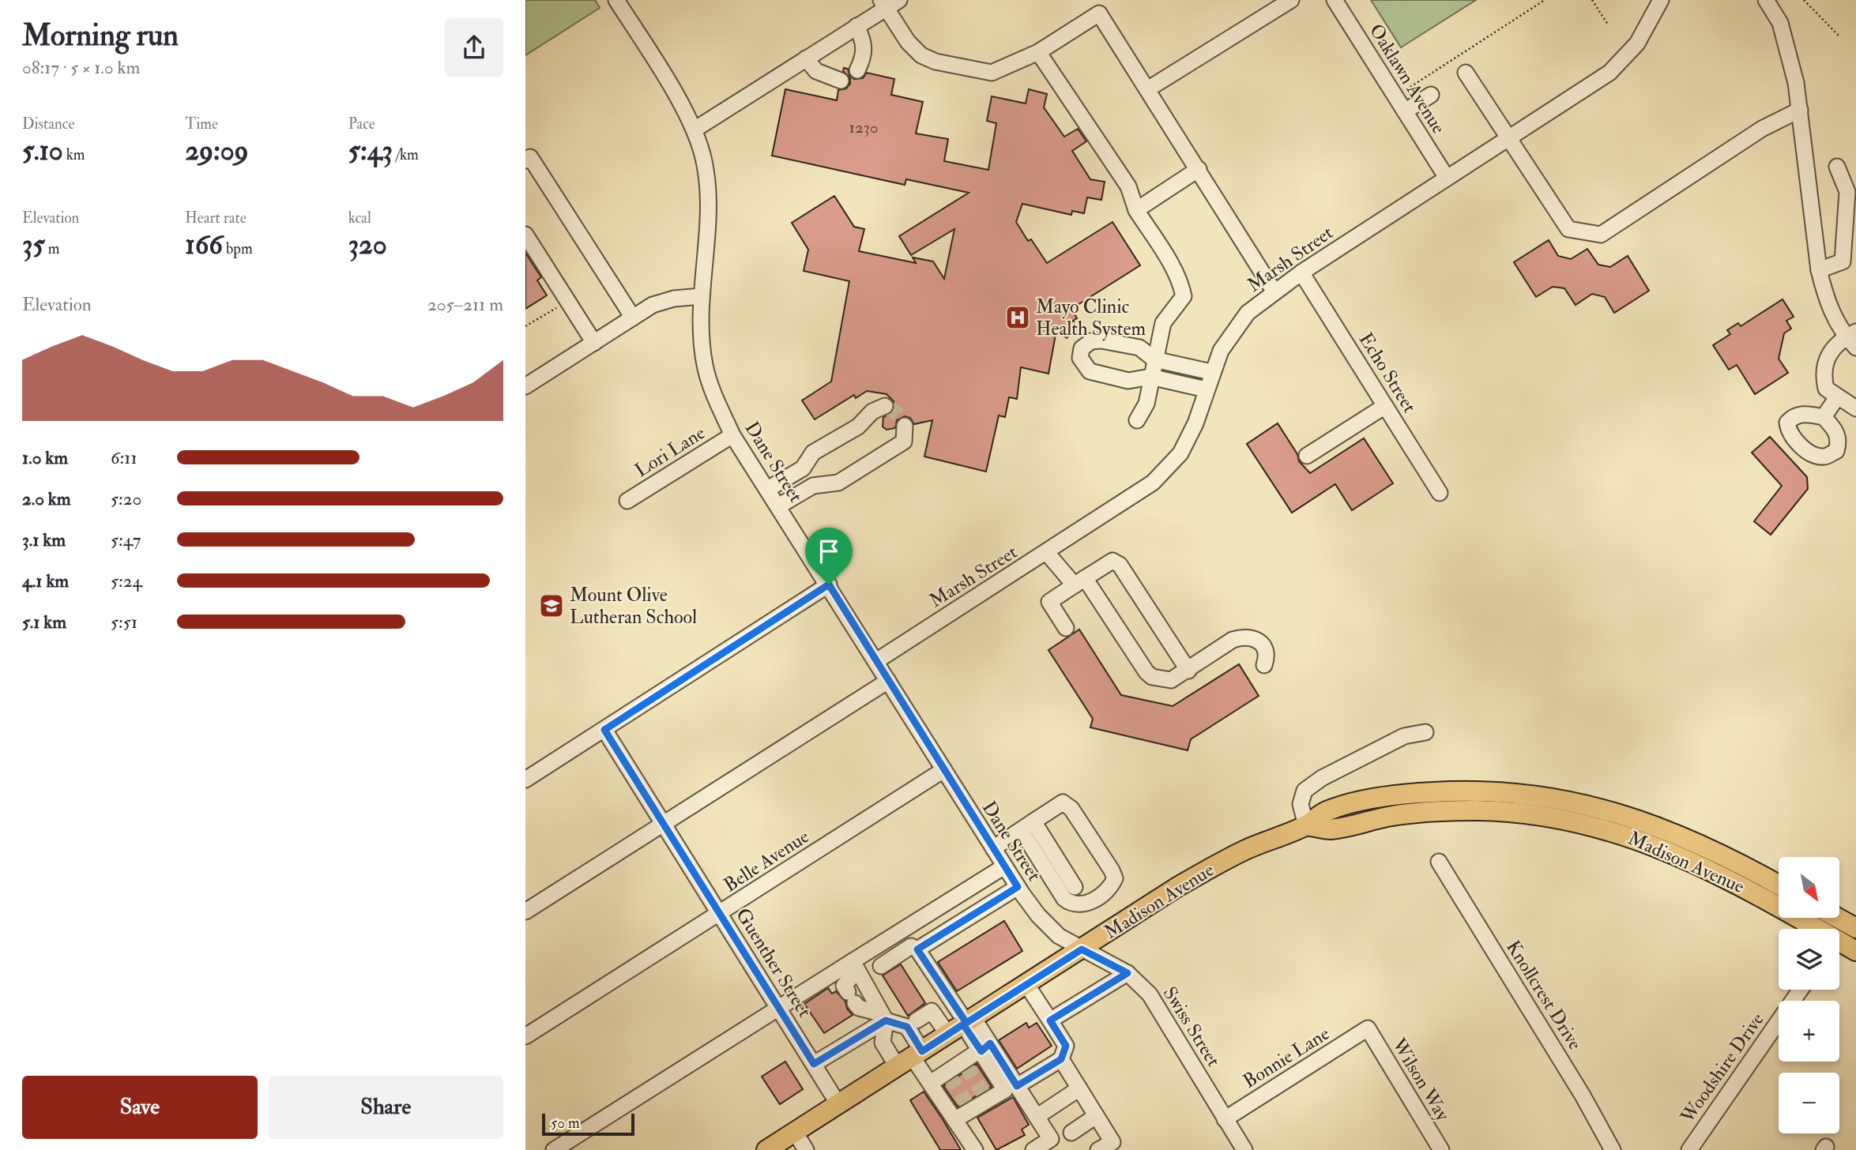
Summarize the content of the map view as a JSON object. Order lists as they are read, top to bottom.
{
  "streets": {
    "main road": ["Madison Avenue"],
    "street": [
      "Oaklawn Avenue",
      "Marsh Street",
      "Echo Street",
      "Lori Lane",
      "Dane Street",
      "Belle Avenue",
      "Guenther Street",
      "Knollcrest Drive",
      "Swiss Street",
      "Bonnie Lane",
      "Woodshire Drive",
      "Wilson Way"
    ]
  },
  "crossings": [
    ["Oaklawn Avenue", "Marsh Street"],
    ["Marsh Street", "Echo Street"],
    ["Marsh Street", "Dane Street"],
    ["Lori Lane", "Dane Street"],
    ["Dane Street", "Belle Avenue"],
    ["Dane Street", "Madison Avenue"],
    ["Dane Street", "Swiss Street"],
    ["Belle Avenue", "Guenther Street"],
    ["Madison Avenue", "Guenther Street"],
    ["Madison Avenue", "Swiss Street"],
    ["Swiss Street", "Bonnie Lane"],
    ["Bonnie Lane", "Wilson Way"]
  ],
  "places": {
    "hospital": ["Mayo Clinic Health System"],
    "school or university": ["Mount Olive Lutheran School"]
  },
  "house_numbers": ["1230"],
  "scale_bar": "50 m",
  "north": "bottom right",
  "page": {
    "heading": ["Morning run", "08:17 · 5 × 1.0 km"],
    "stats": [
      ["Distance", "5.10 km"],
      ["Time", "29:09"],
      ["Pace", "5:43 /km"],
      ["Elevation", "35 m"],
      ["Heart rate", "166 bpm"],
      ["kcal", "320"]
    ],
    "chart": ["Elevation", "205–211 m"],
    "list": [
      {
        "name": "1.0 km",
        "note": "6:11"
      },
      {
        "name": "2.0 km",
        "note": "5:20"
      },
      {
        "name": "3.1 km",
        "note": "5:47"
      },
      {
        "name": "4.1 km",
        "note": "5:24"
      },
      {
        "name": "5.1 km",
        "note": "5:51"
      }
    ],
    "map_buttons": ["+", "−"],
    "buttons": ["Save", "Share"],
    "scale": "50 m"
  }
}
